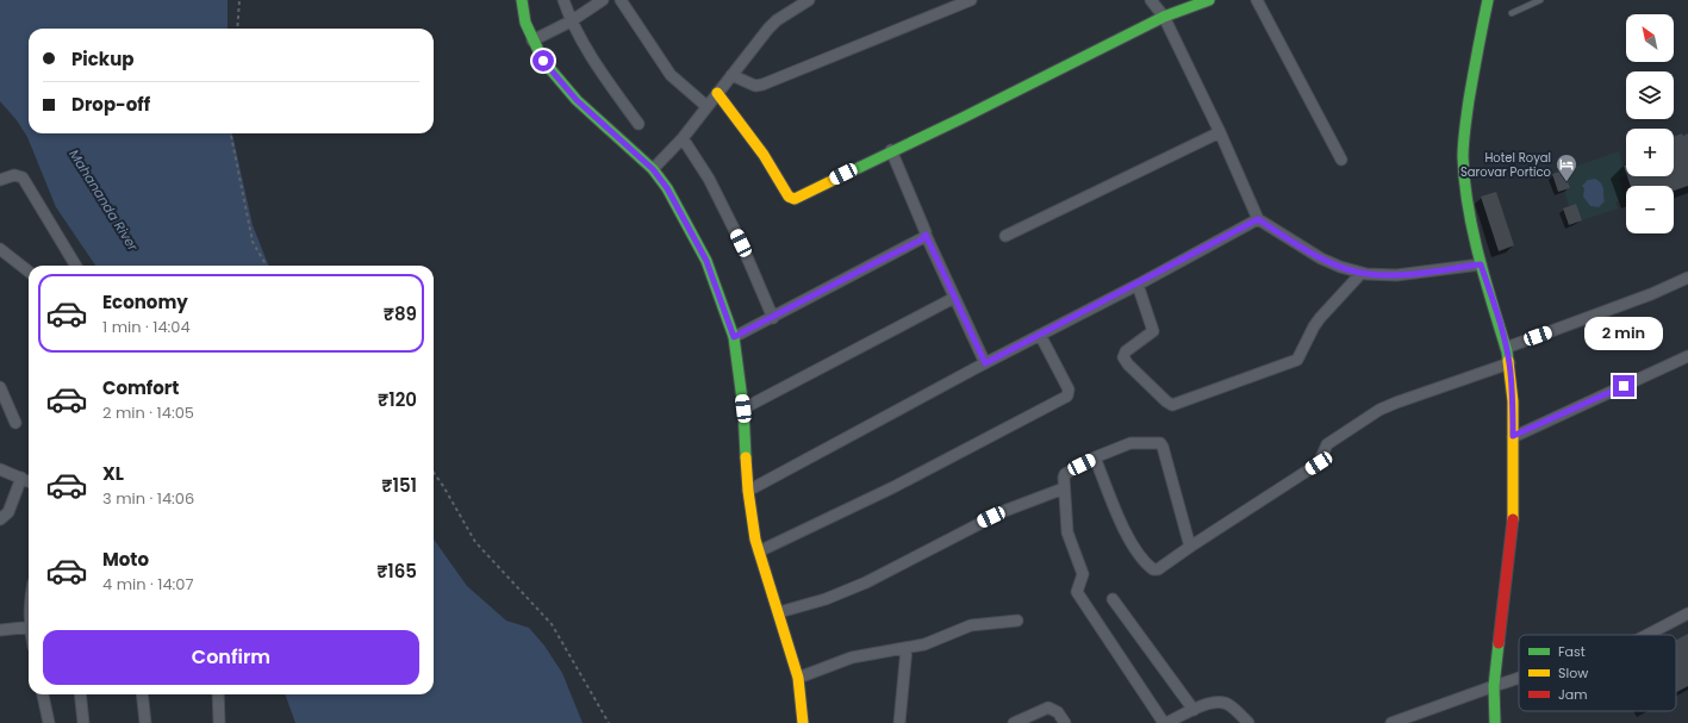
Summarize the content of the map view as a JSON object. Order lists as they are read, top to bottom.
{
  "water": ["Mahananda River"],
  "places": {
    "hotel": ["Hotel Royal Sarovar Portico"]
  },
  "legend": ["Fast", "Slow", "Jam"],
  "north": "top left",
  "page": {
    "map_buttons": ["+", "−"],
    "banner": ["Pickup", "Drop-off"],
    "list": [
      {
        "name": "Economy",
        "note": "1 min · 14:04",
        "value": "₹89"
      },
      {
        "name": "Comfort",
        "note": "2 min · 14:05",
        "value": "₹120"
      },
      {
        "name": "XL",
        "note": "3 min · 14:06",
        "value": "₹151"
      },
      {
        "name": "Moto",
        "note": "4 min · 14:07",
        "value": "₹165"
      }
    ],
    "bubble": "2 min",
    "buttons": "Confirm"
  }
}
